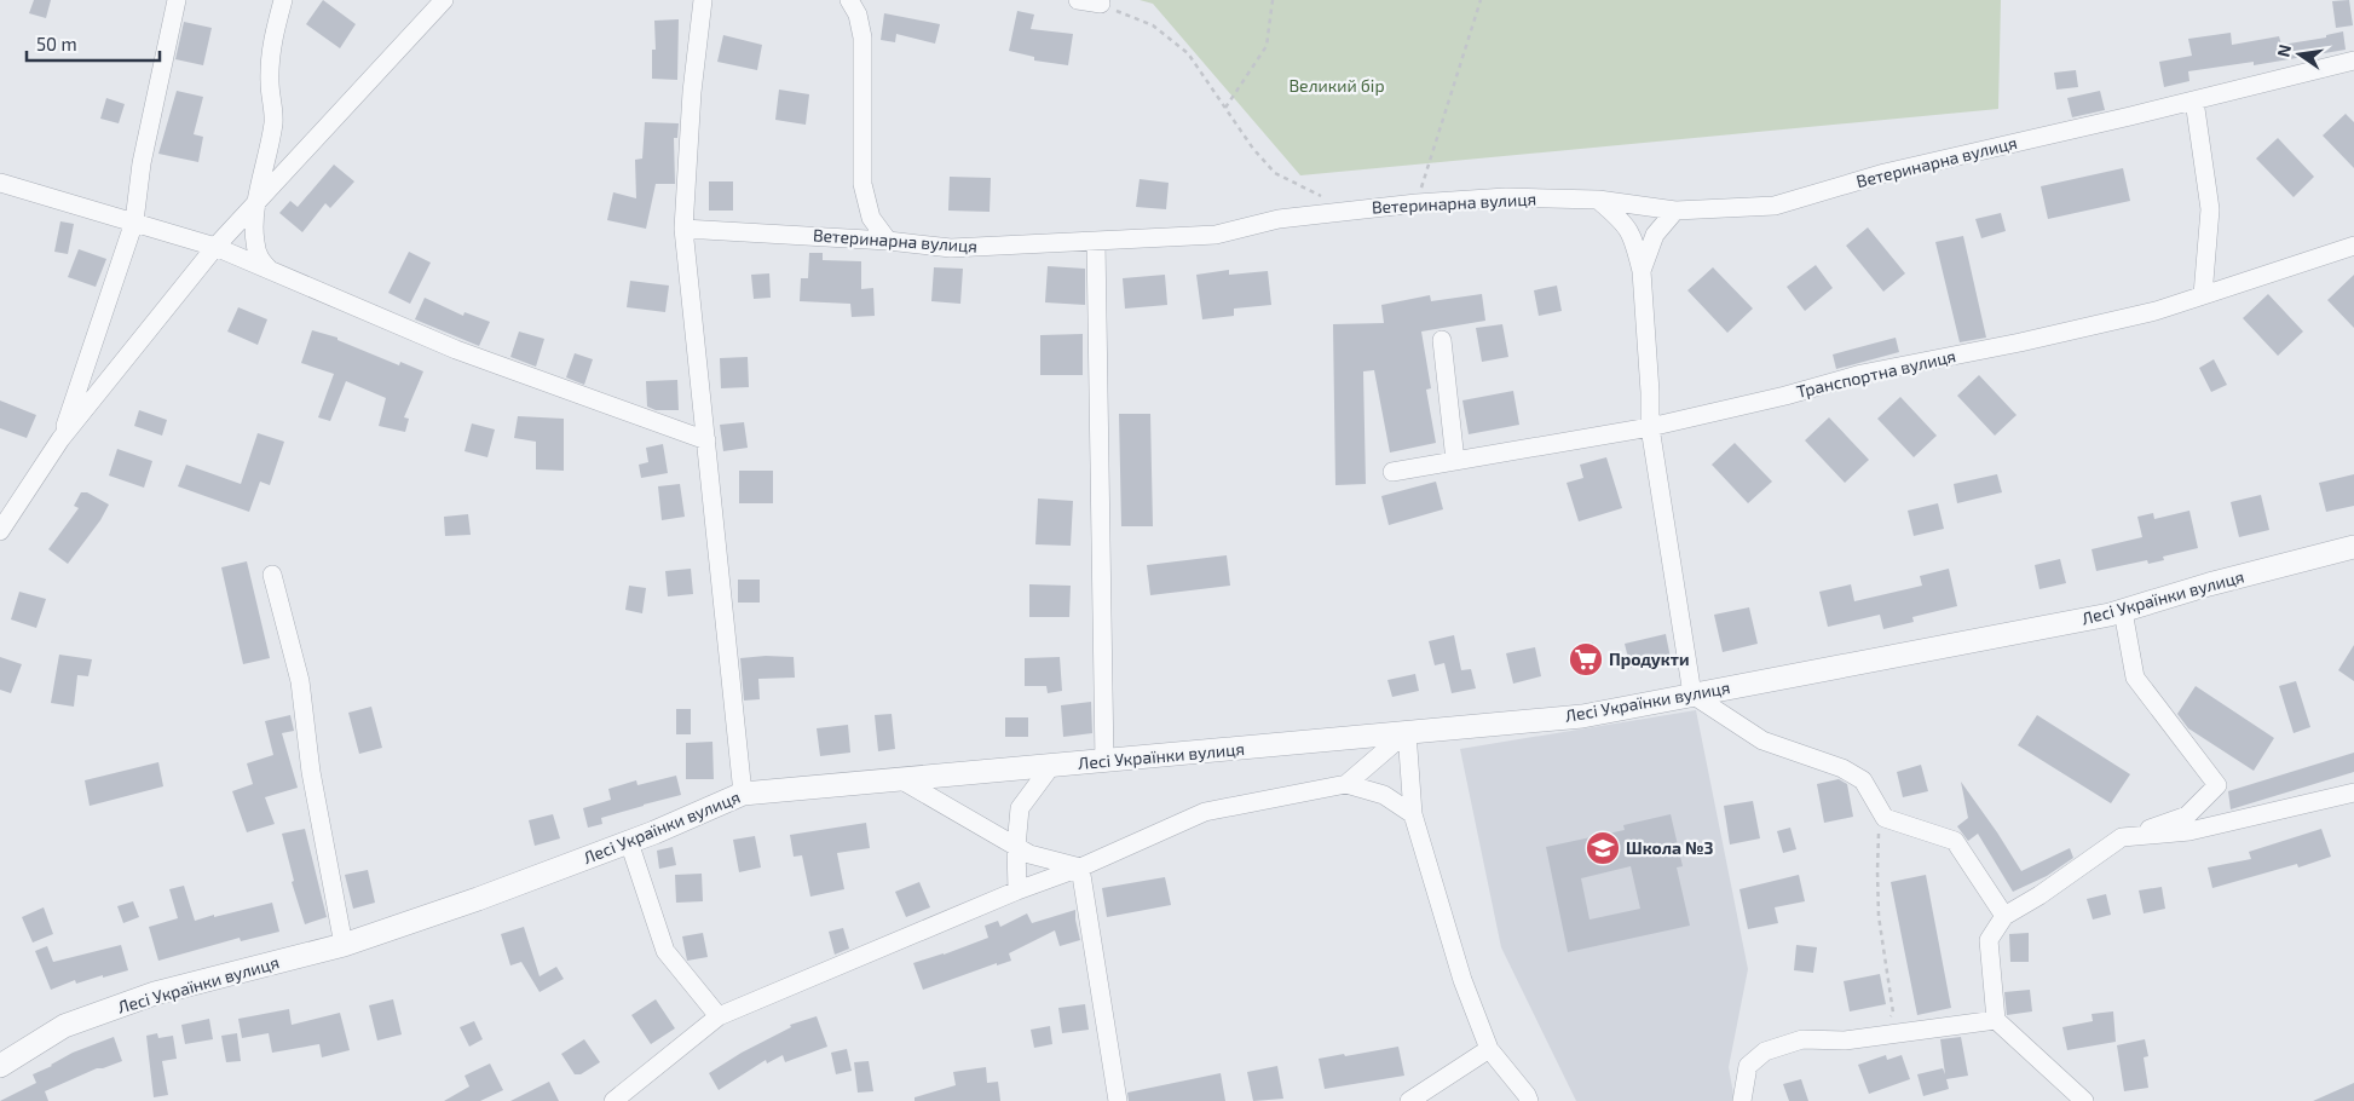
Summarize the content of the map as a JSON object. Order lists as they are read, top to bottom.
{
  "streets": {
    "street": ["Ветеринарна вулиця", "Транспортна вулиця", "Лесі Українки вулиця"]
  },
  "parks": ["Великий бір"],
  "places": {
    "supermarket": ["Продукти"],
    "school or university": ["Школа №3"]
  },
  "scale_bar": "50 m",
  "north": "left"
}
